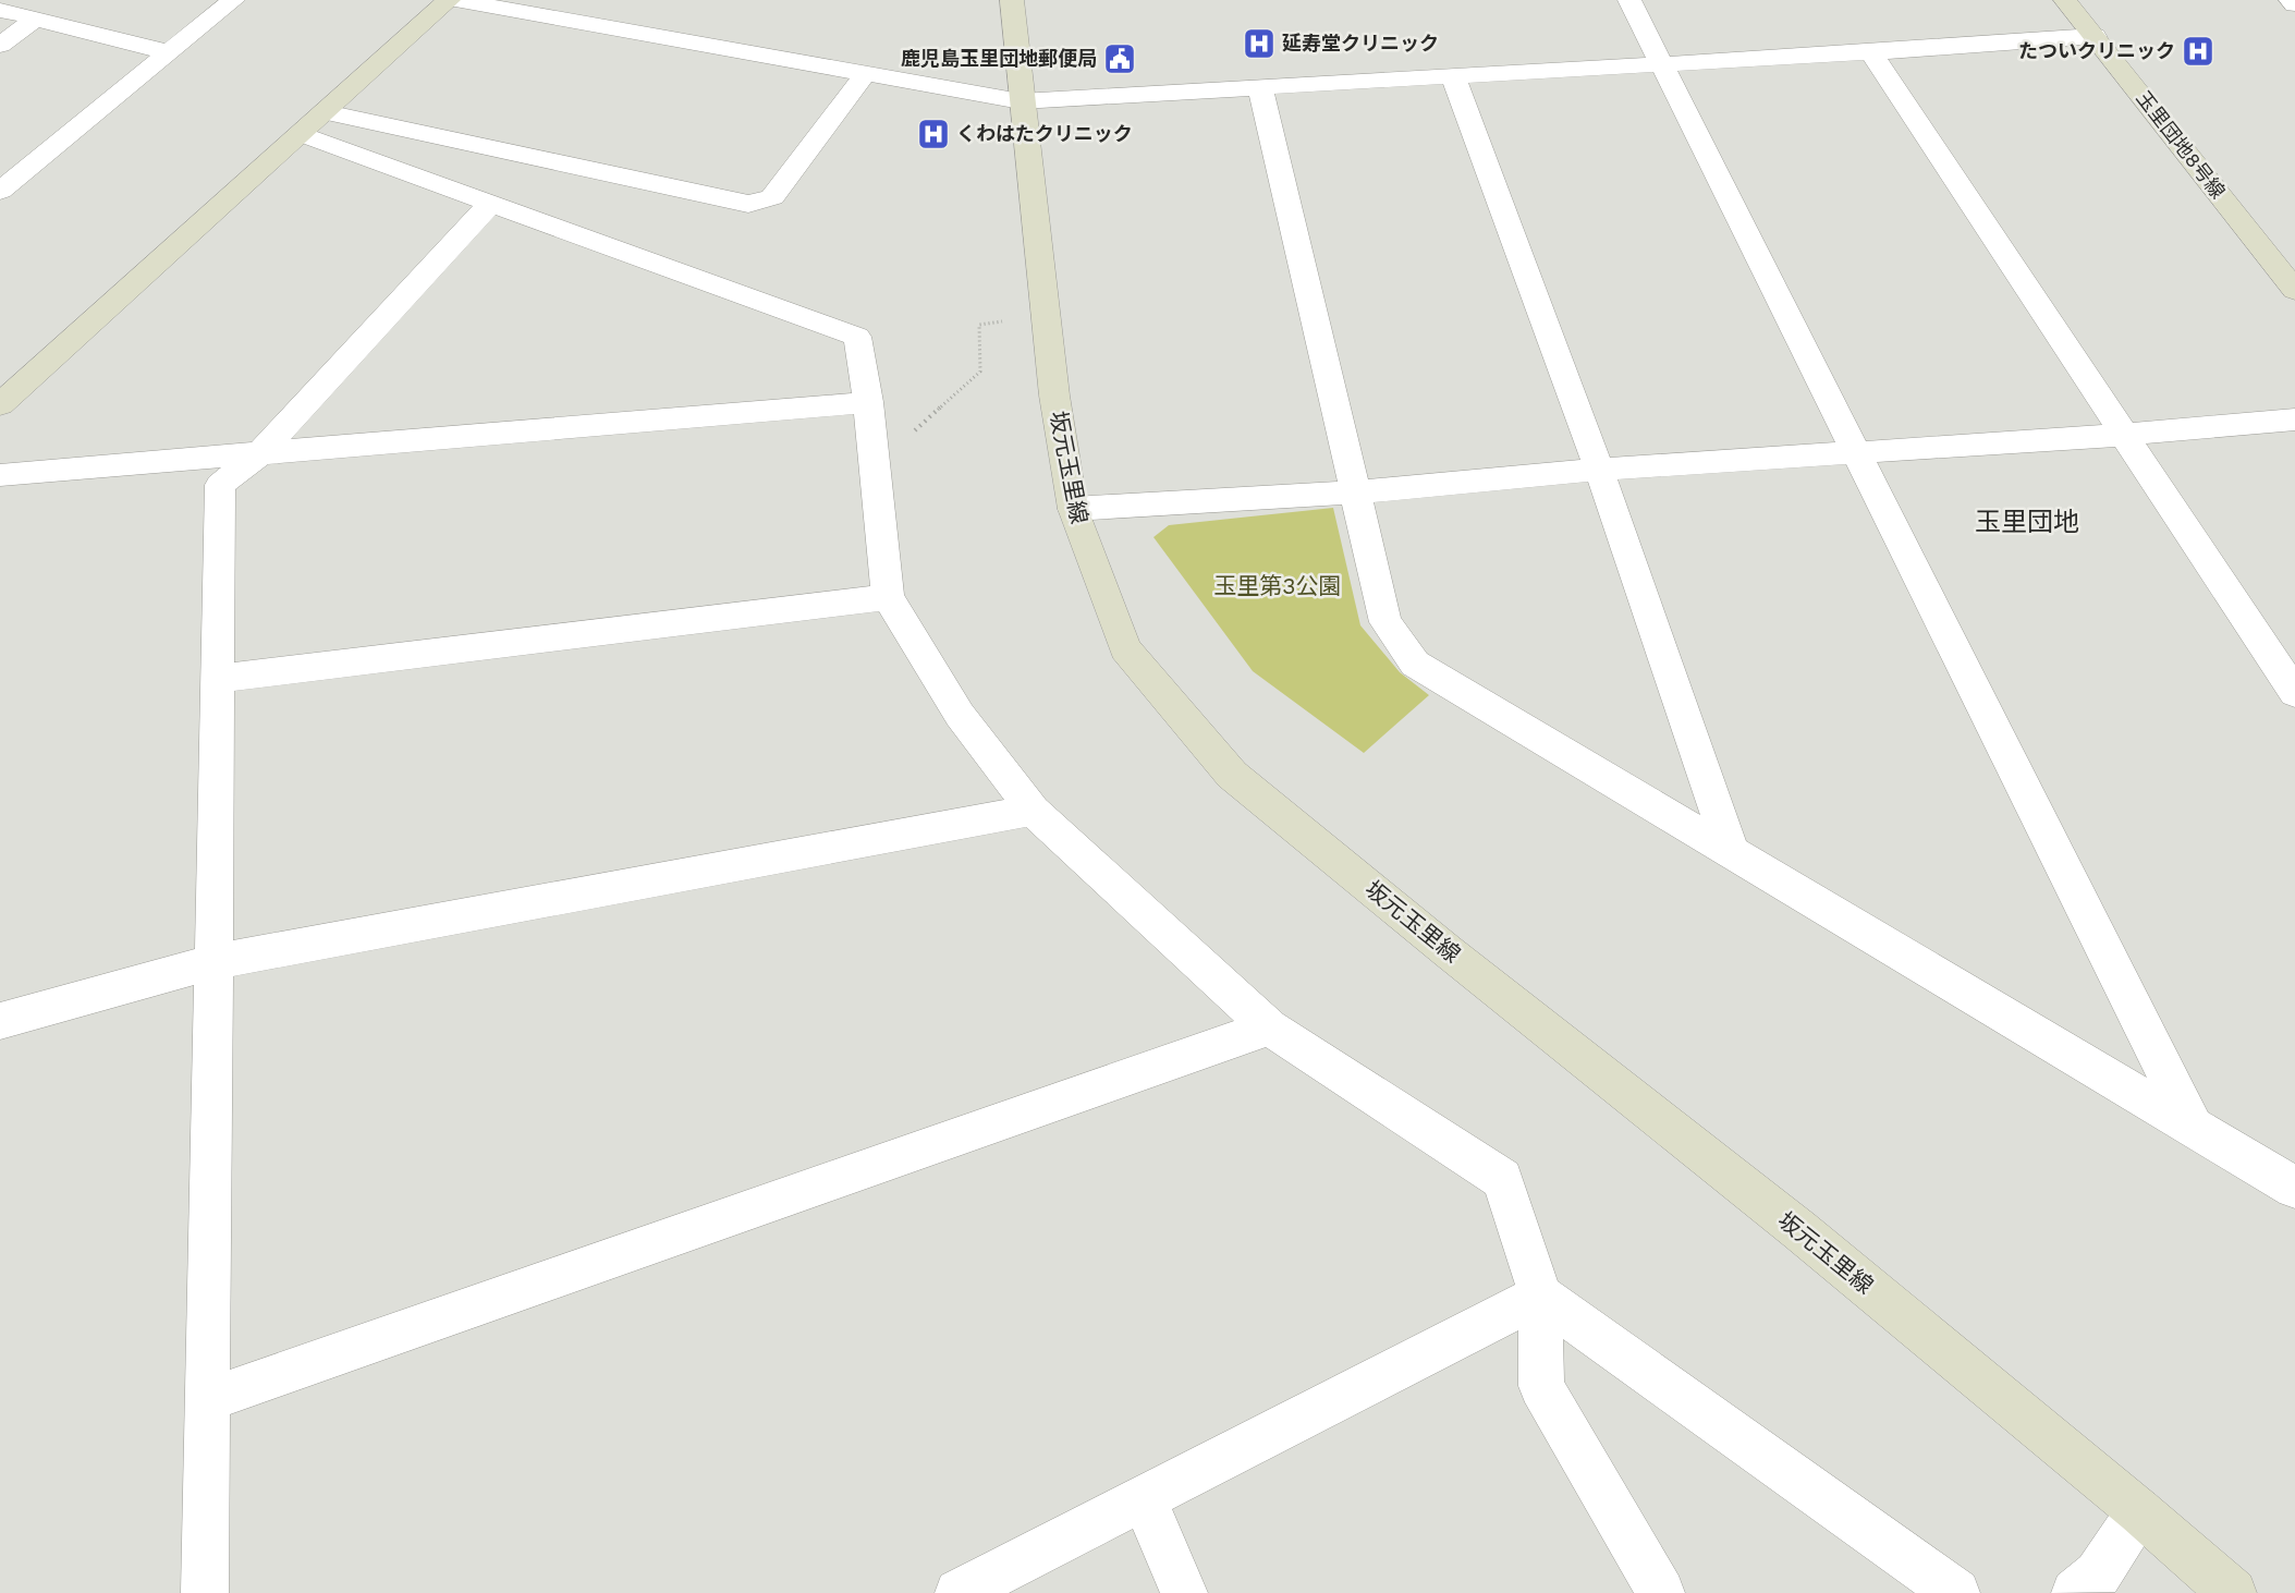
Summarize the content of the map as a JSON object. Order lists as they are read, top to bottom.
{
  "streets": {
    "street": ["玉里団地8号線", "坂元玉里線"]
  },
  "districts": ["玉里団地"],
  "parks": ["玉里第3公園"],
  "places": {
    "hospital": ["延寿堂クリニック", "たついクリニック", "くわはたクリニック"],
    "public building": ["鹿児島玉里団地郵便局"]
  }
}
